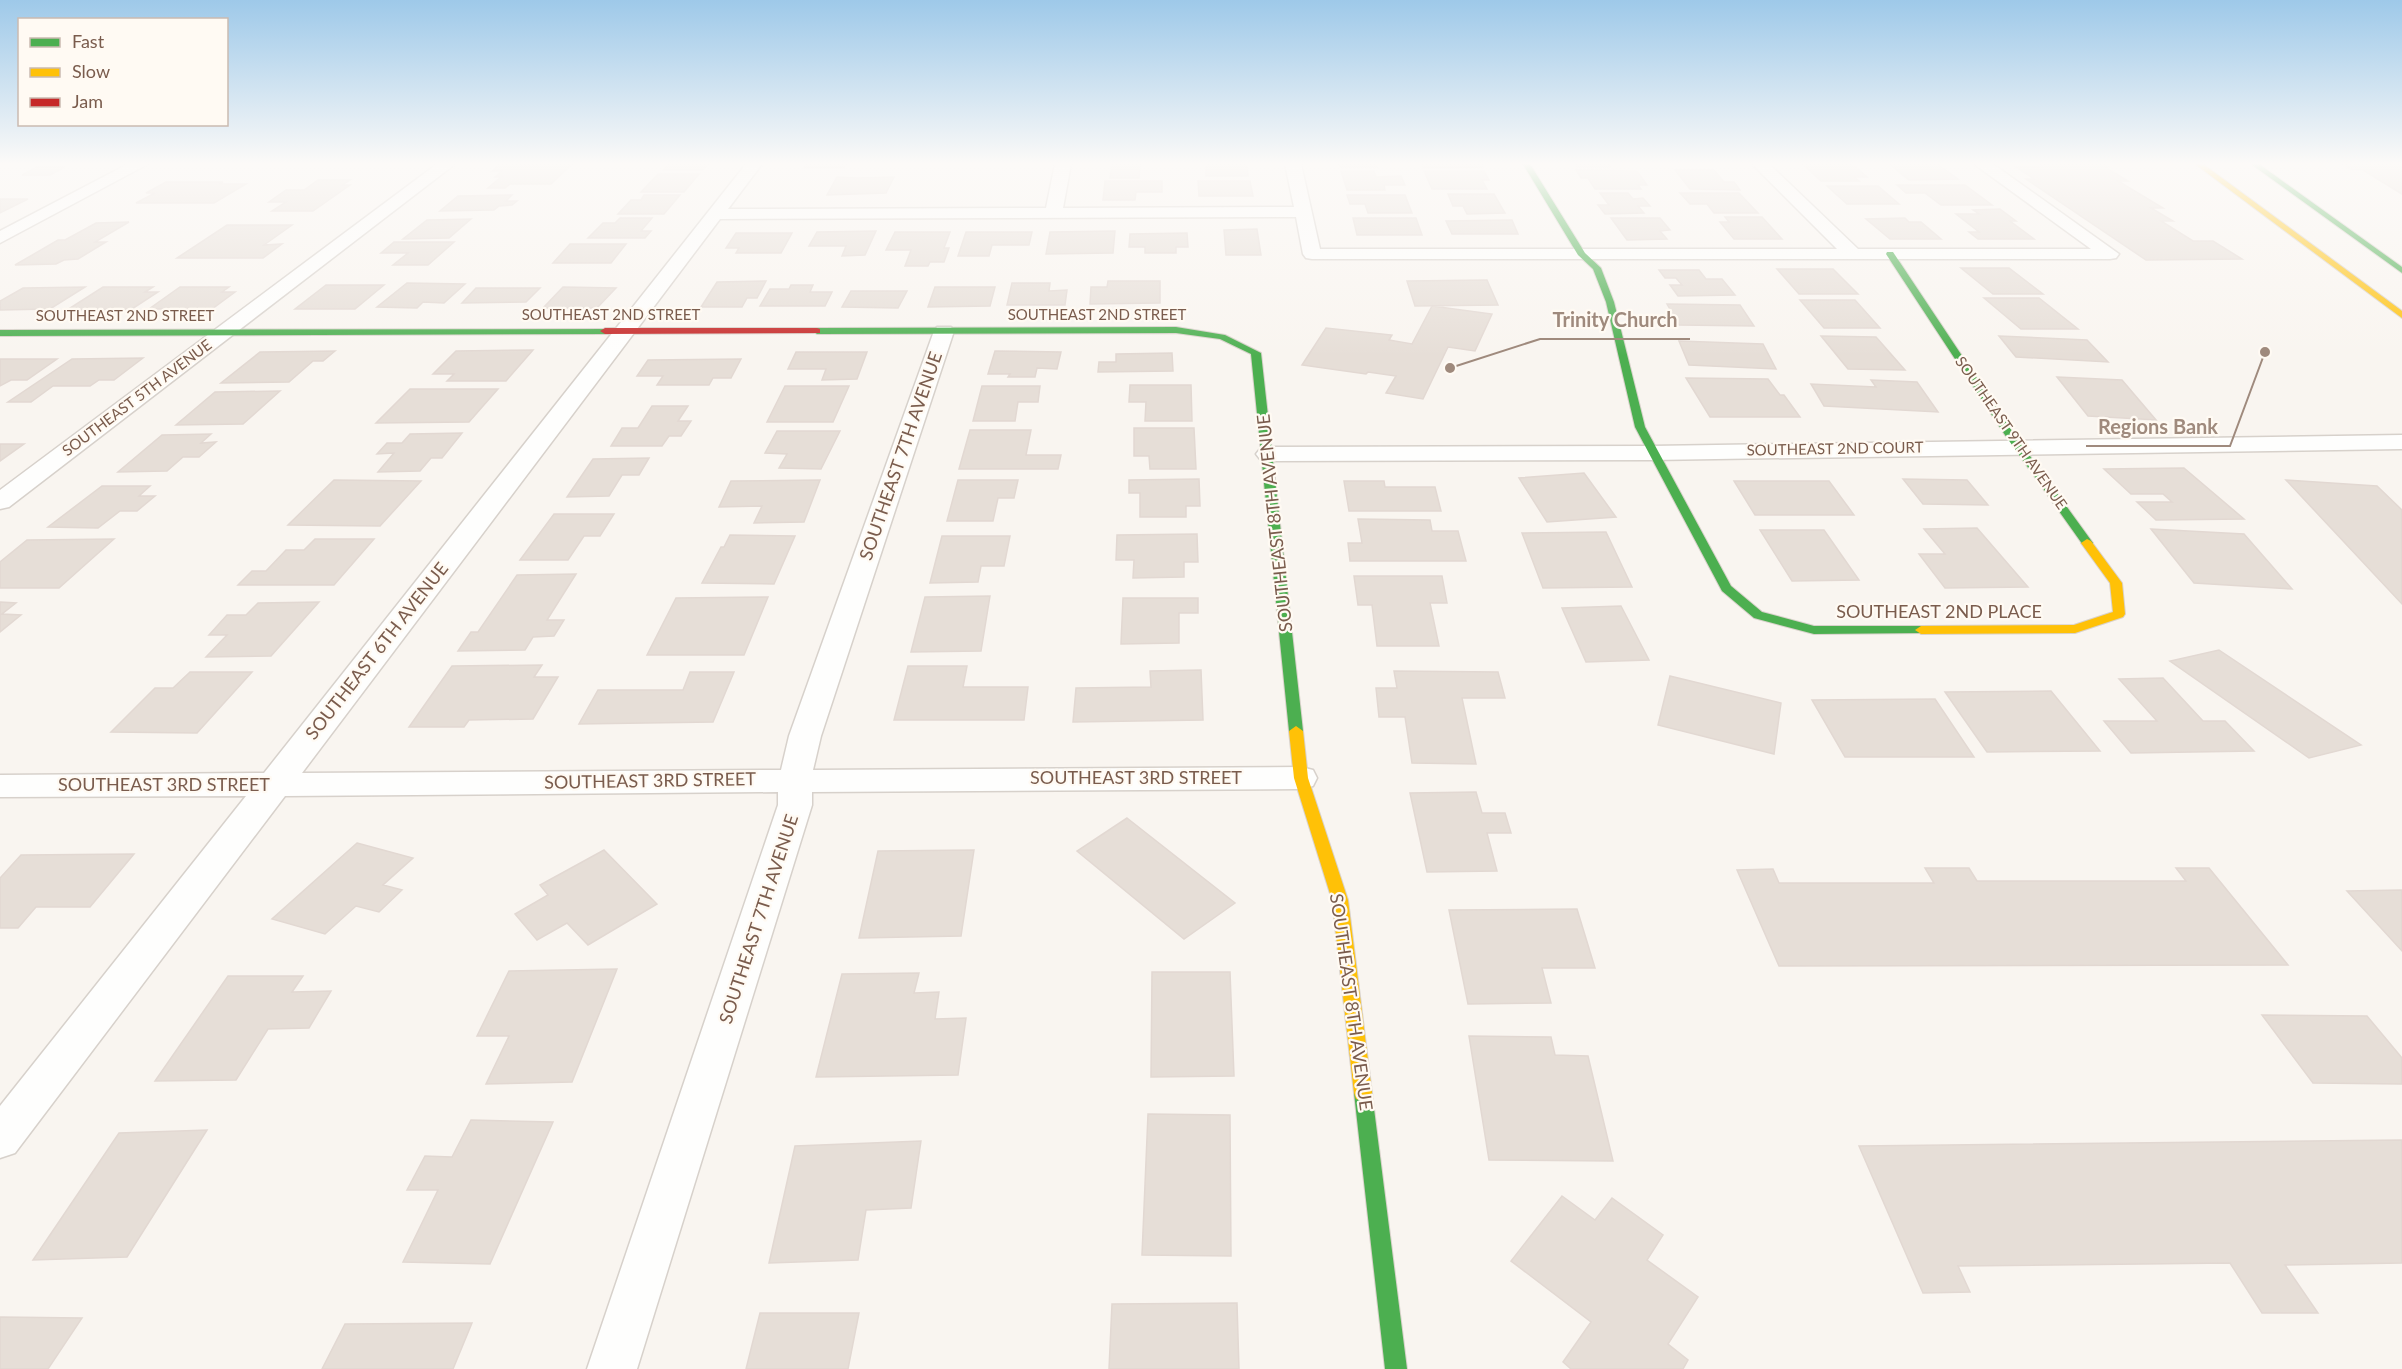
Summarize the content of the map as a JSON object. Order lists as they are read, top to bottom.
{
  "streets": {
    "street": [
      "SOUTHEAST 2ND STREET",
      "SOUTHEAST 5TH AVENUE",
      "SOUTHEAST 9TH AVENUE",
      "SOUTHEAST 2ND COURT",
      "SOUTHEAST 7TH AVENUE",
      "SOUTHEAST 8TH AVENUE",
      "SOUTHEAST 2ND PLACE",
      "SOUTHEAST 6TH AVENUE",
      "SOUTHEAST 3RD STREET"
    ]
  },
  "crossings": [
    ["SOUTHEAST 2ND STREET", "SOUTHEAST 5TH AVENUE"],
    ["SOUTHEAST 2ND STREET", "SOUTHEAST 7TH AVENUE"],
    ["SOUTHEAST 2ND STREET", "SOUTHEAST 8TH AVENUE"],
    ["SOUTHEAST 2ND STREET", "SOUTHEAST 6TH AVENUE"],
    ["SOUTHEAST 9TH AVENUE", "SOUTHEAST 2ND COURT"],
    ["SOUTHEAST 9TH AVENUE", "SOUTHEAST 2ND PLACE"],
    ["SOUTHEAST 2ND COURT", "SOUTHEAST 8TH AVENUE"],
    ["SOUTHEAST 2ND COURT", "SOUTHEAST 2ND PLACE"],
    ["SOUTHEAST 7TH AVENUE", "SOUTHEAST 3RD STREET"],
    ["SOUTHEAST 8TH AVENUE", "SOUTHEAST 3RD STREET"],
    ["SOUTHEAST 6TH AVENUE", "SOUTHEAST 3RD STREET"]
  ],
  "places": ["Regions Bank", "Trinity Church"],
  "legend": ["Fast", "Slow", "Jam"]
}
